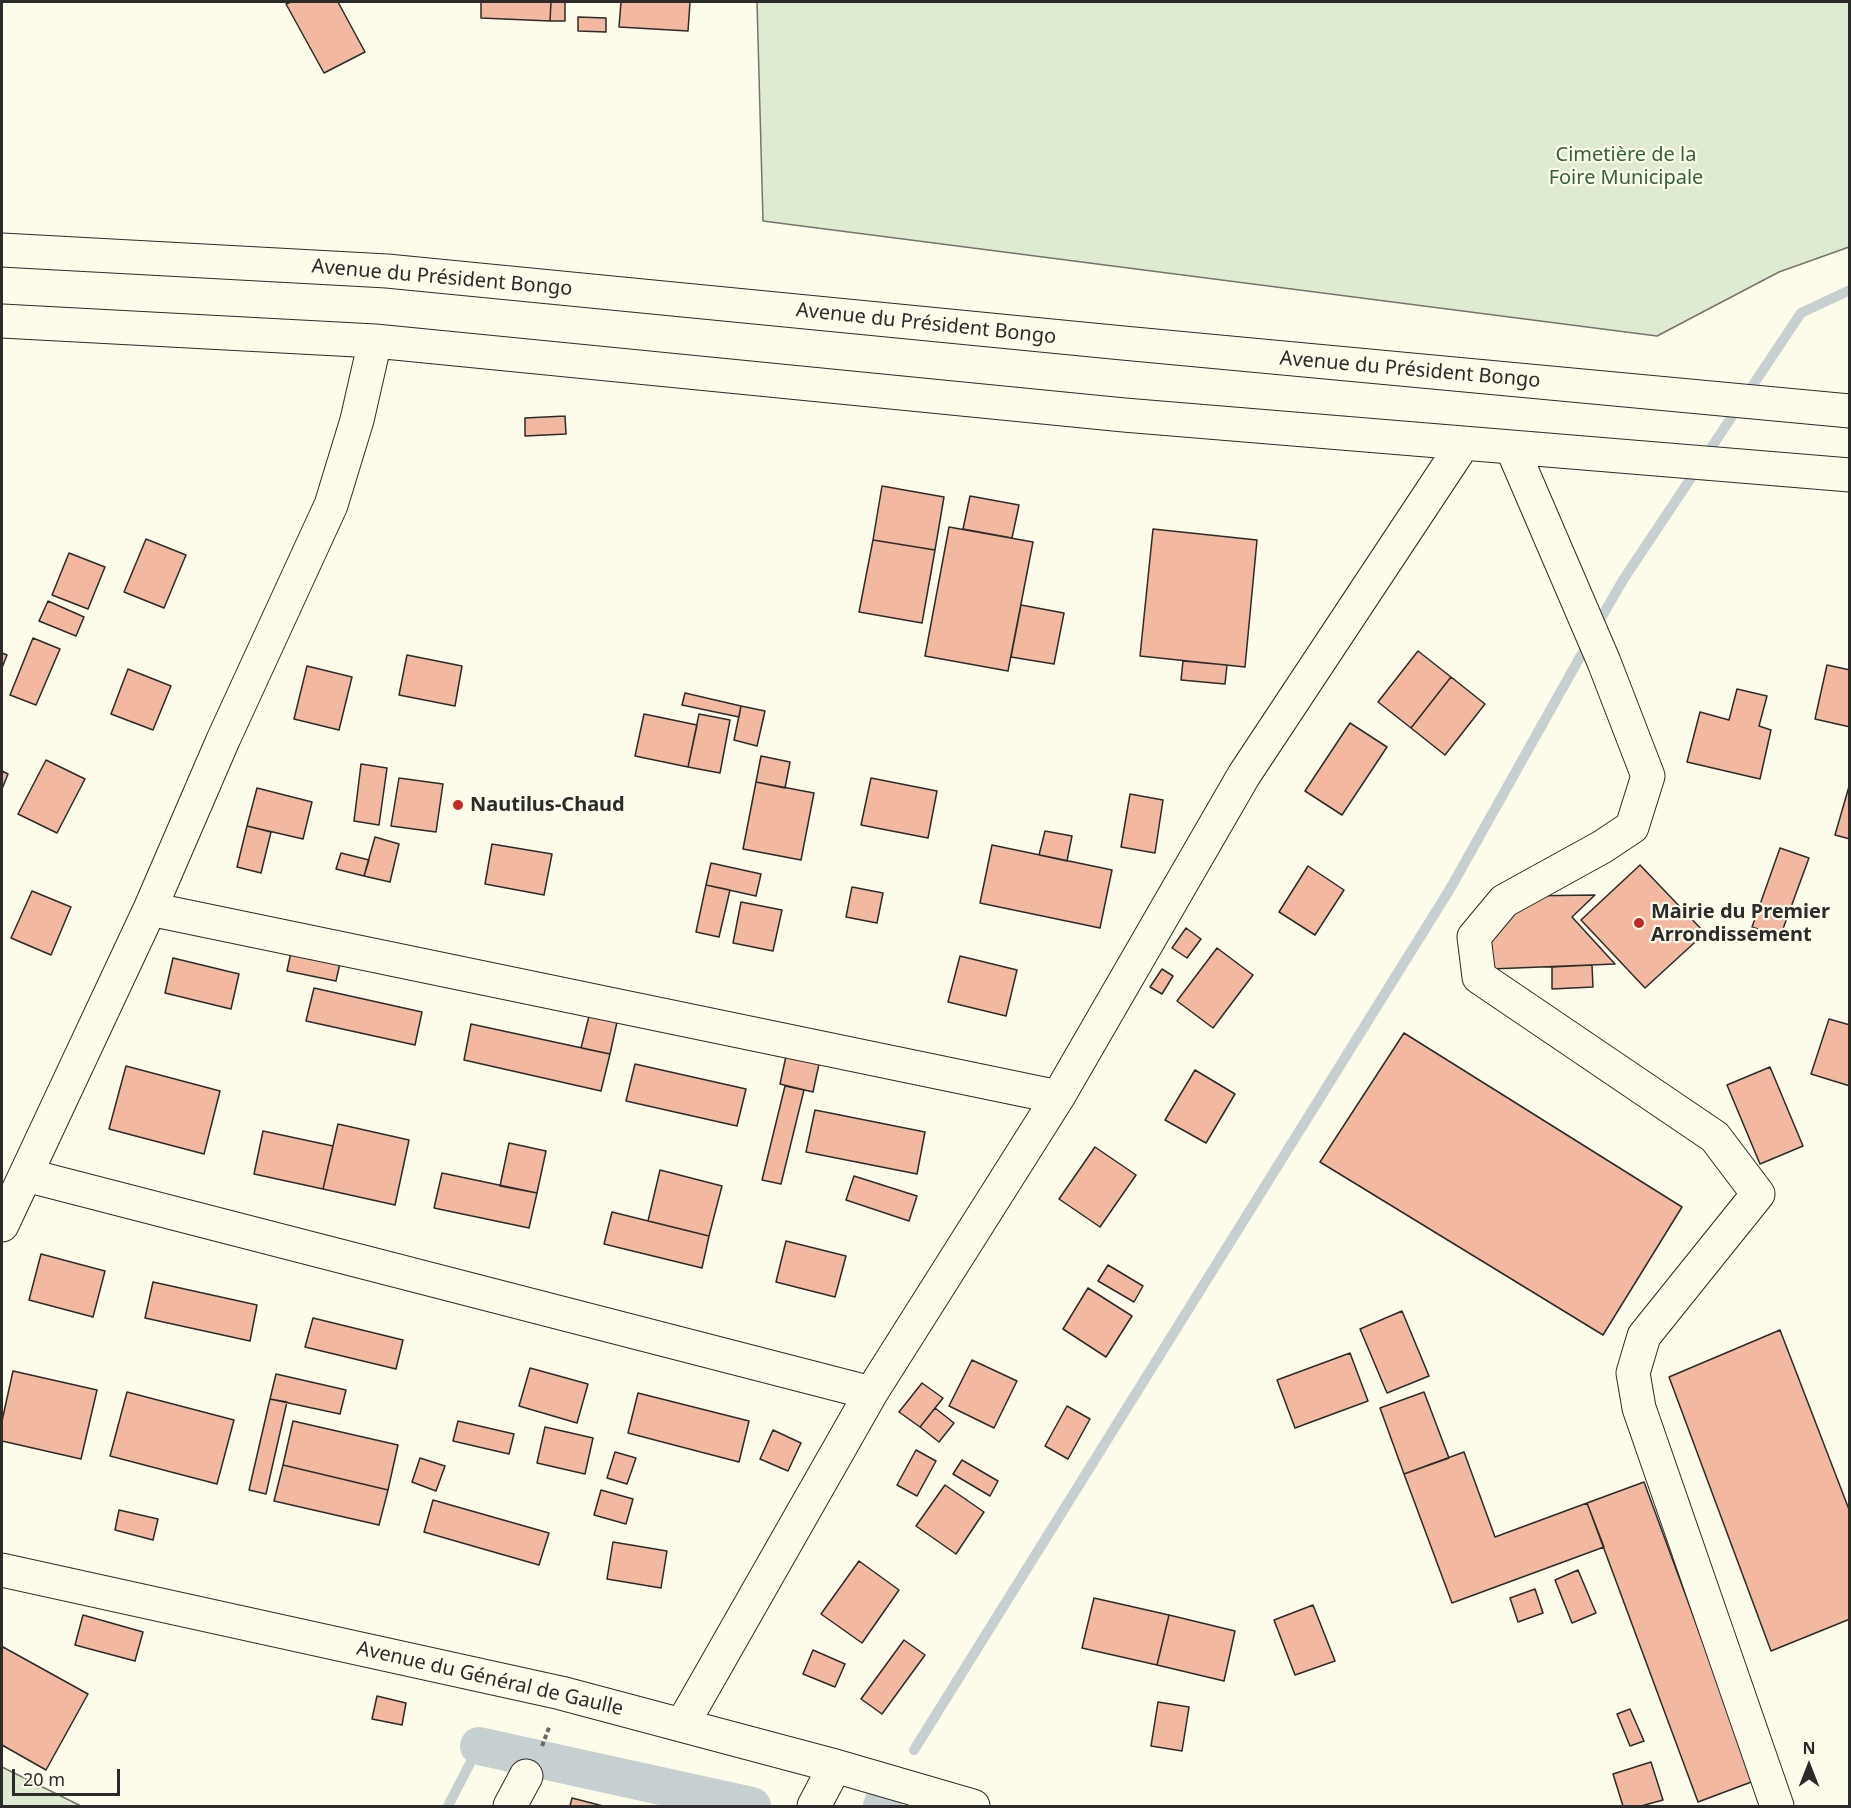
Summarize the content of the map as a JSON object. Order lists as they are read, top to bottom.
{
  "streets": {
    "street": ["Avenue du Président Bongo", "Avenue du Général de Gaulle"]
  },
  "parks": ["Cimetière de la Foire Municipale"],
  "places": ["Nautilus-Chaud", "Mairie du Premier Arrondissement"],
  "scale_bar": "20 m",
  "north": "top"
}
